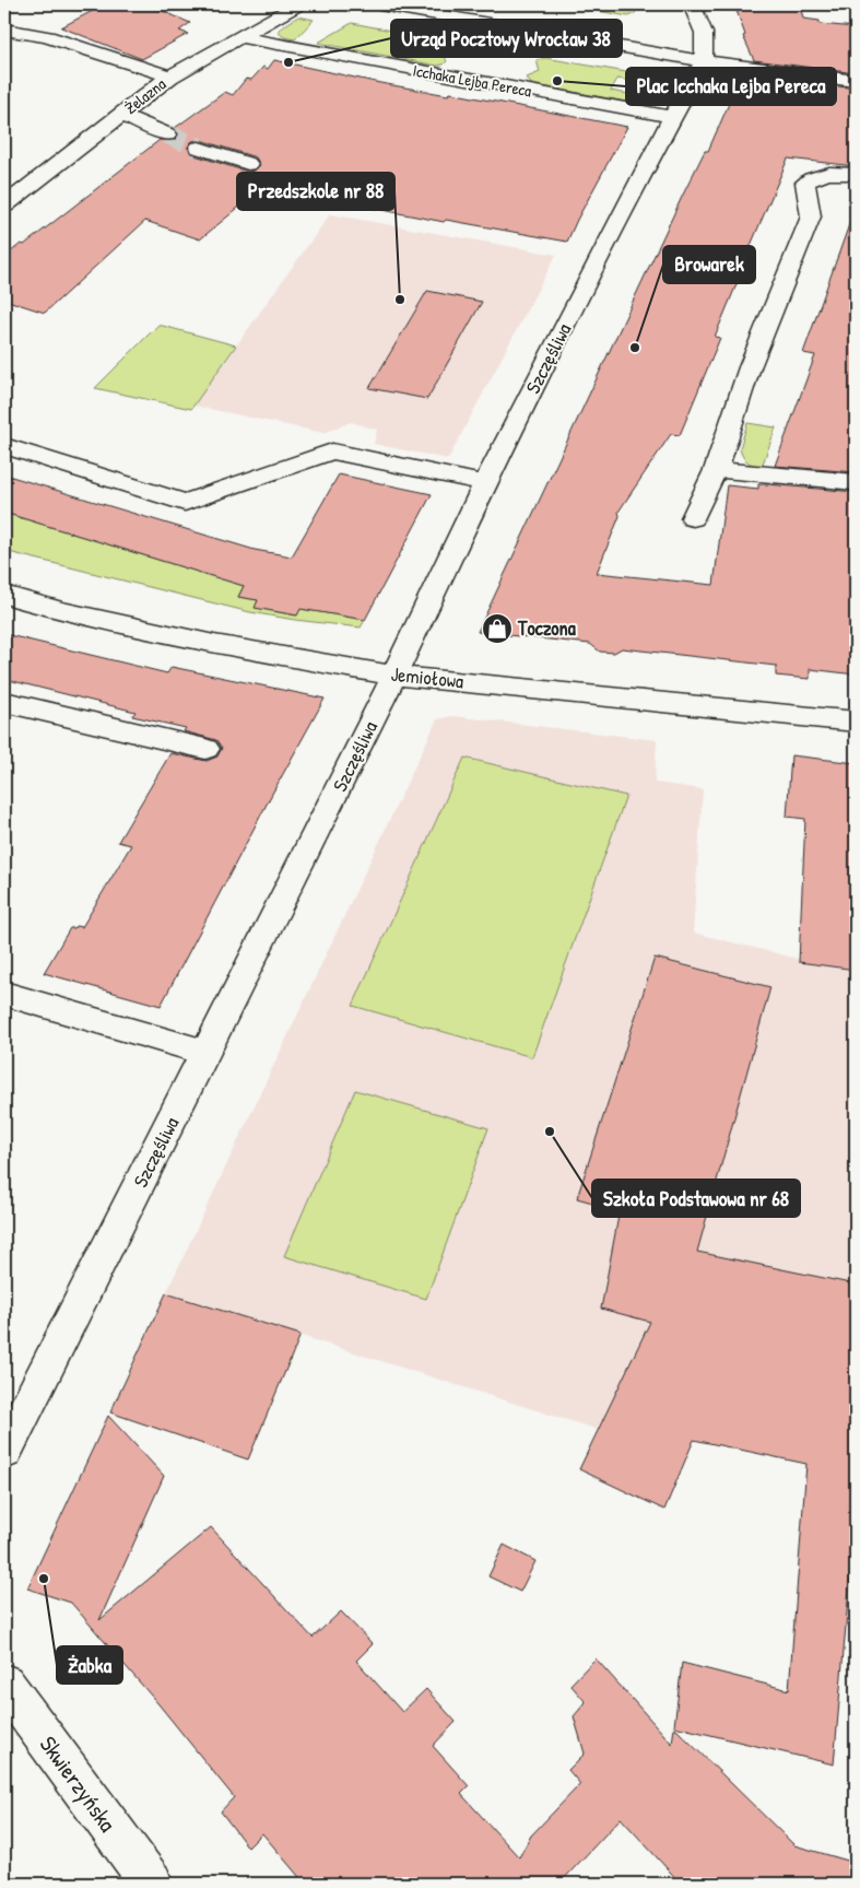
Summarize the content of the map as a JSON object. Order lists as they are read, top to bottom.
{
  "streets": {
    "street": [
      "Icchaka Lejba Pereca",
      "Żelazna",
      "Szczęśliwa",
      "Jemiołowa",
      "Skwierzyńska"
    ]
  },
  "crossings": [
    ["Icchaka Lejba Pereca", "Żelazna"],
    ["Icchaka Lejba Pereca", "Szczęśliwa"],
    ["Szczęśliwa", "Jemiołowa"]
  ],
  "places": {
    "other": [
      "Urząd Pocztowy Wrocław 38",
      "Plac Icchaka Lejba Pereca",
      "Przedszkole nr 88",
      "Browarek",
      "Szkoła Podstawowa nr 68",
      "Żabka"
    ],
    "shop": ["Toczona"]
  }
}
